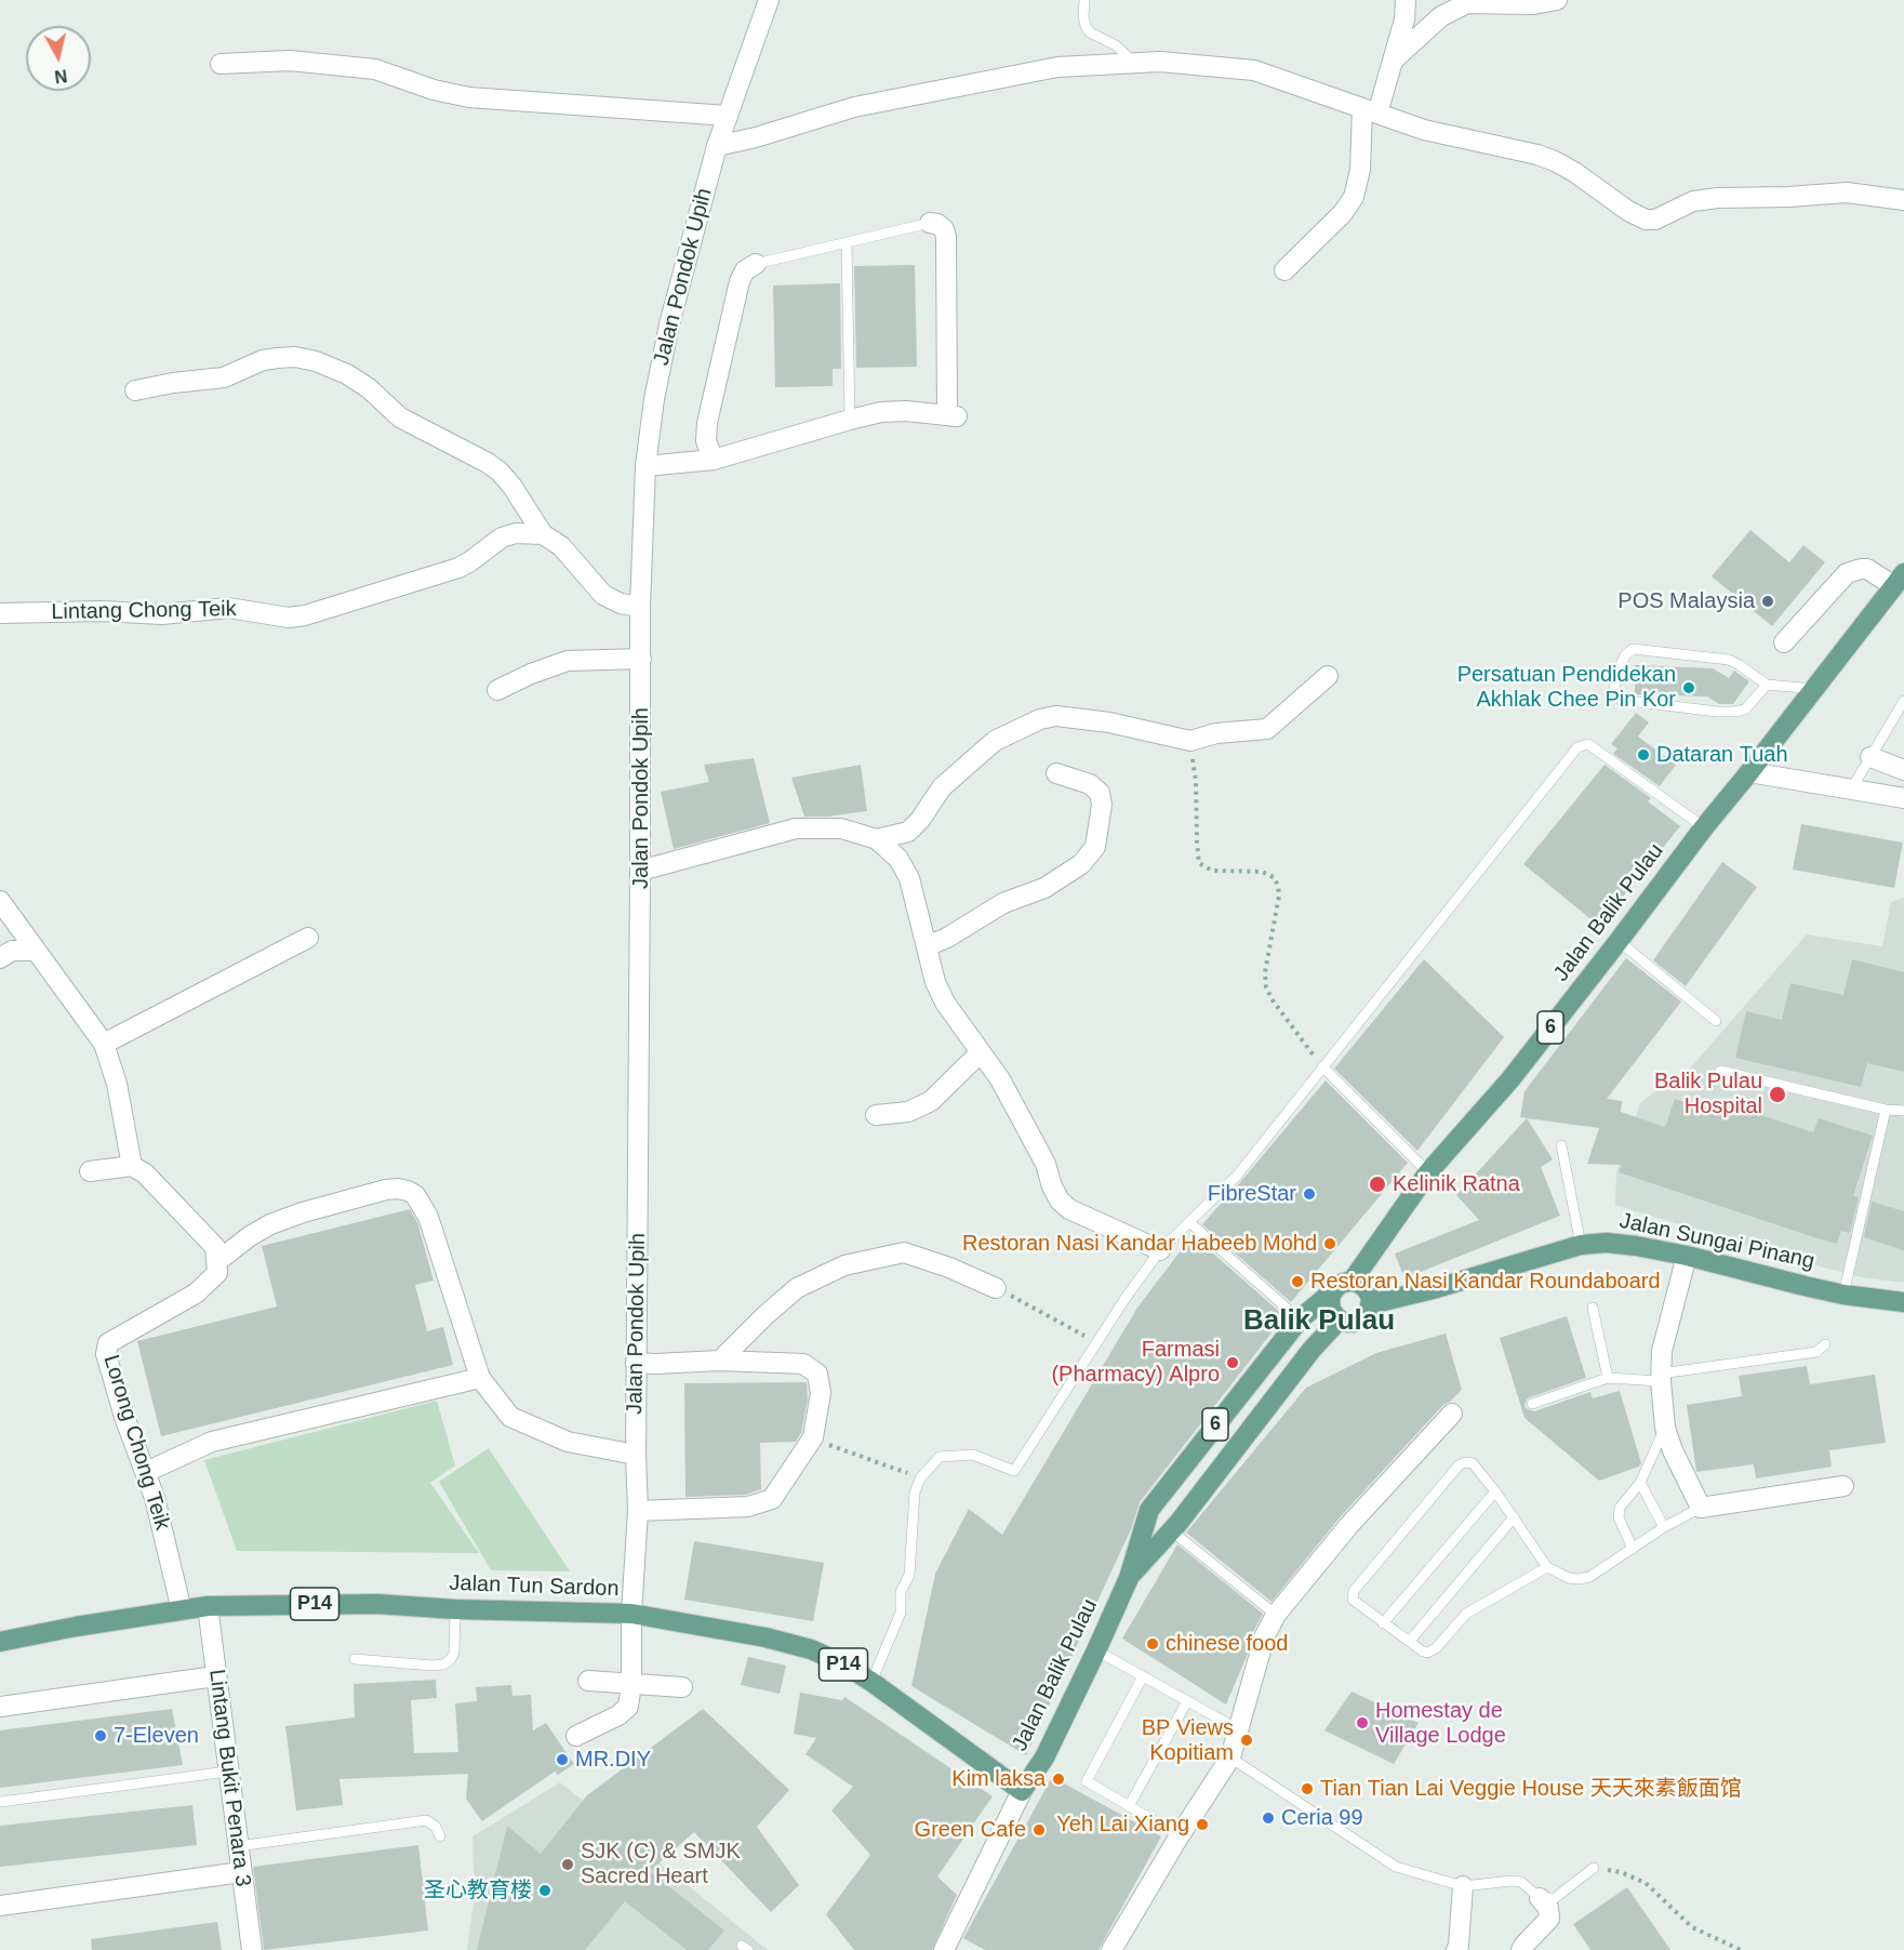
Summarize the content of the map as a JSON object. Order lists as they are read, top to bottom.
{
  "streets": {
    "main road": [
      "Jalan Balik Pulau",
      "6",
      "Jalan Sungai Pinang",
      "Jalan Tun Sardon",
      "P14"
    ],
    "street": [
      "Jalan Pondok Upih",
      "Lintang Chong Teik",
      "Lorong Chong Teik",
      "Lintang Bukit Penara 3"
    ]
  },
  "crossings": [
    ["Jalan Pondok Upih", "Jalan Tun Sardon"],
    ["Jalan Balik Pulau", "Jalan Sungai Pinang"],
    ["Jalan Balik Pulau", "Jalan Tun Sardon"],
    ["Lorong Chong Teik", "Jalan Tun Sardon"],
    ["Jalan Tun Sardon", "Lintang Bukit Penara 3"]
  ],
  "districts": ["Balik Pulau"],
  "places": [
    "POS Malaysia",
    "Persatuan Pendidekan Akhlak Chee Pin Kor",
    "Dataran Tuah",
    "Balik Pulau Hospital",
    "Kelinik Ratna",
    "FibreStar",
    "Restoran Nasi Kandar Habeeb Mohd",
    "Restoran Nasi Kandar Roundaboard",
    "Farmasi (Pharmacy) Alpro",
    "chinese food",
    "Homestay de Village Lodge",
    "7-Eleven",
    "BP Views Kopitiam",
    "MR.DIY",
    "Kim laksa",
    "Tian Tian Lai Veggie House 天天來素飯面馆",
    "Ceria 99",
    "Yeh Lai Xiang",
    "Green Cafe",
    "SJK (C) & SMJK Sacred Heart",
    "圣心教育楼"
  ],
  "north": "bottom"
}
